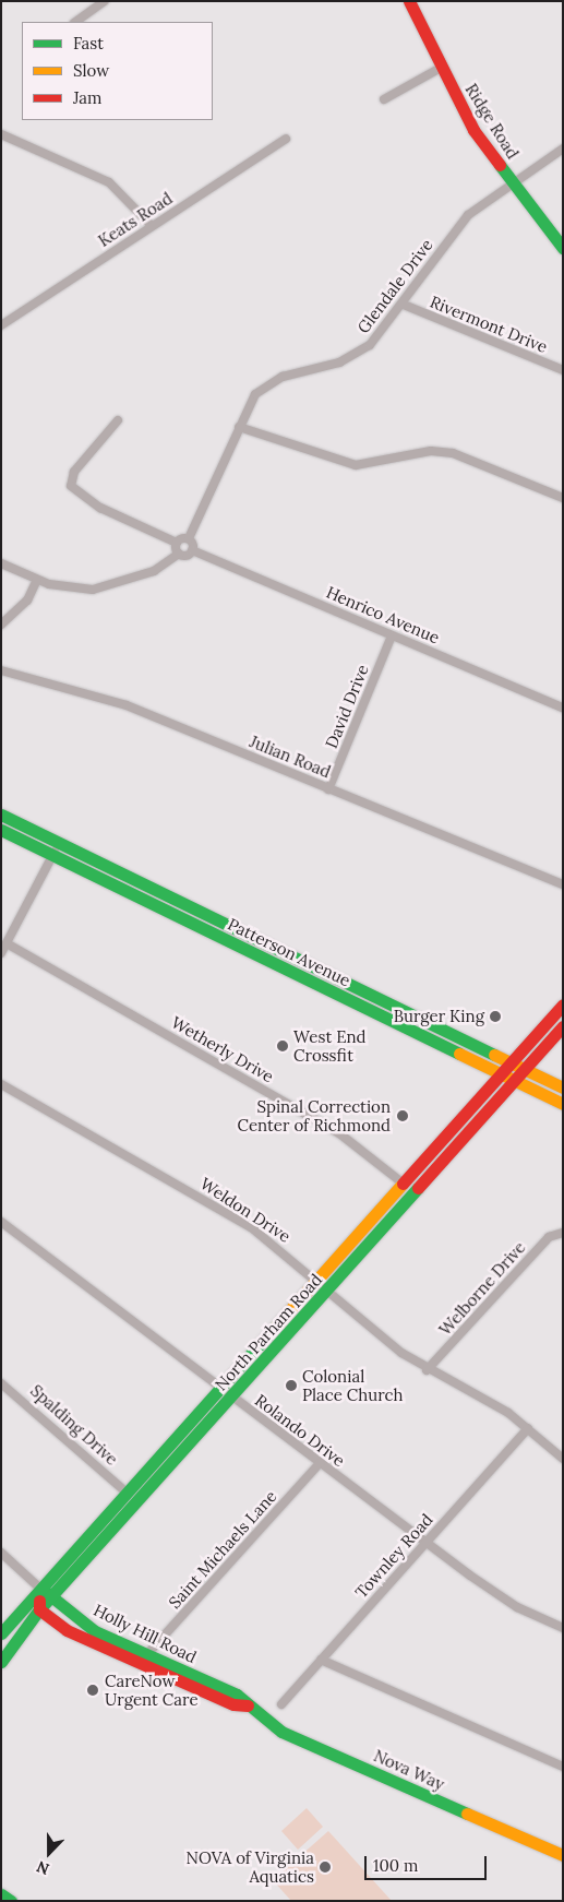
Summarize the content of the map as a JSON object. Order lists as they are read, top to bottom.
{
  "streets": {
    "main road": [
      "Ridge Road",
      "Patterson Avenue",
      "North Parham Road",
      "Holly Hill Road",
      "Nova Way"
    ],
    "street": [
      "Keats Road",
      "Glendale Drive",
      "Rivermont Drive",
      "Henrico Avenue",
      "David Drive",
      "Julian Road",
      "Wetherly Drive",
      "Weldon Drive",
      "Welborne Drive",
      "Spalding Drive",
      "Rolando Drive",
      "Saint Michaels Lane",
      "Townley Road"
    ]
  },
  "crossings": [
    ["Ridge Road", "Glendale Drive"],
    ["Glendale Drive", "Rivermont Drive"],
    ["Henrico Avenue", "David Drive"],
    ["David Drive", "Julian Road"],
    ["Patterson Avenue", "North Parham Road"],
    ["Wetherly Drive", "North Parham Road"],
    ["Weldon Drive", "Welborne Drive"],
    ["Weldon Drive", "North Parham Road"],
    ["Weldon Drive", "Townley Road"],
    ["North Parham Road", "Spalding Drive"],
    ["North Parham Road", "Rolando Drive"],
    ["North Parham Road", "Holly Hill Road"],
    ["Rolando Drive", "Saint Michaels Lane"],
    ["Rolando Drive", "Townley Road"],
    ["Saint Michaels Lane", "Holly Hill Road"],
    ["Holly Hill Road", "Nova Way"]
  ],
  "places": [
    "Burger King",
    "West End Crossfit",
    "Spinal Correction Center of Richmond",
    "Colonial Place Church",
    "CareNow Urgent Care",
    "NOVA of Virginia Aquatics"
  ],
  "legend": ["Fast", "Slow", "Jam"],
  "scale_bar": "100 m",
  "north": "bottom"
}
